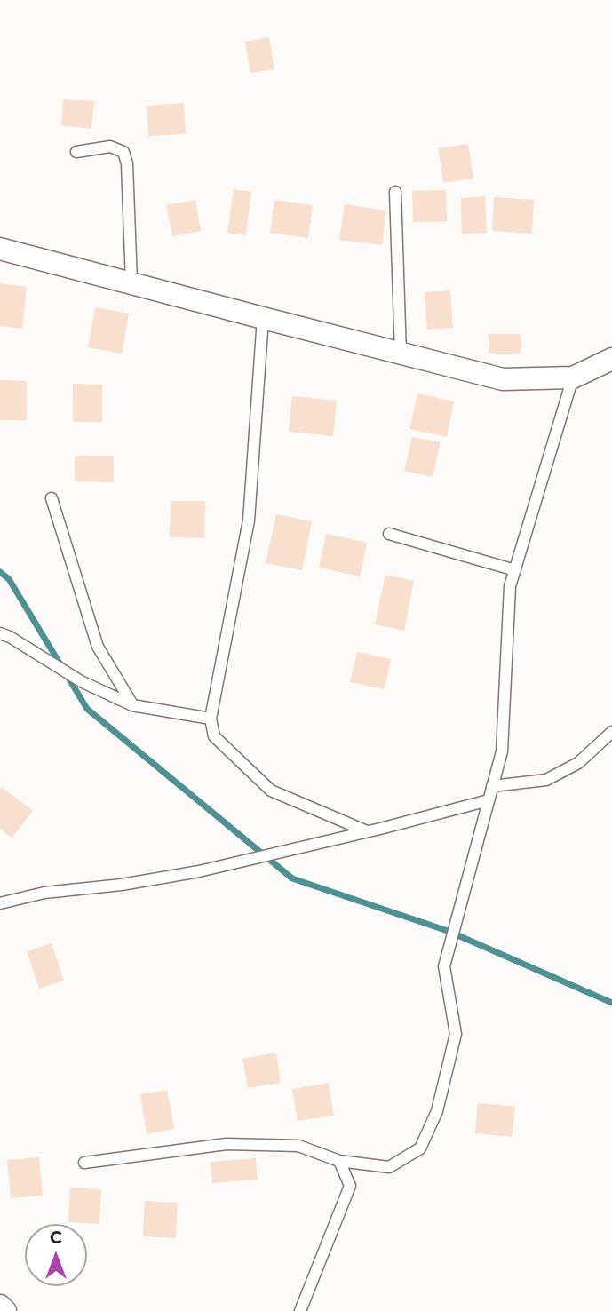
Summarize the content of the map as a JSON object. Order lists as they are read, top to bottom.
{
  "north": "top"
}
